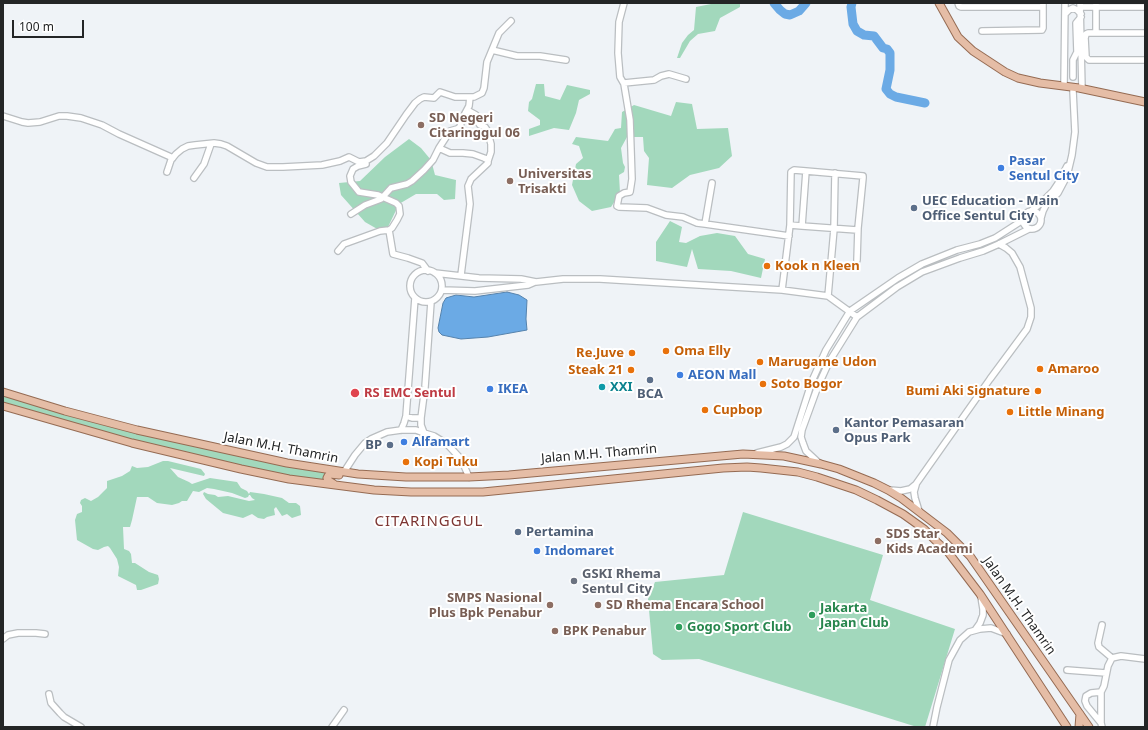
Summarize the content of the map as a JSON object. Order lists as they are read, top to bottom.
{
  "streets": {
    "main road": ["Jalan M.H. Thamrin"]
  },
  "districts": ["CITARINGGUL"],
  "places": [
    "SD Negeri Citaringgul 06",
    "Pasar Sentul City",
    "Universitas Trisakti",
    "UEC Education - Main Office Sentul City",
    "Kook n Kleen",
    "Oma Elly",
    "Re.Juve",
    "Marugame Udon",
    "Amaroo",
    "Steak 21",
    "AEON Mall",
    "BCA",
    "Soto Bogor",
    "XXI",
    "IKEA",
    "Bumi Aki Signature",
    "RS EMC Sentul",
    "Cupbop",
    "Little Minang",
    "Kantor Pemasaran Opus Park",
    "Alfamart",
    "BP",
    "Kopi Tuku",
    "Pertamina",
    "SDS Star Kids Academi",
    "Indomaret",
    "GSKI Rhema Sentul City",
    "SMPS Nasional Plus Bpk Penabur",
    "SD Rhema Encara School",
    "Jakarta Japan Club",
    "Gogo Sport Club",
    "BPK Penabur"
  ],
  "scale_bar": "100 m"
}
